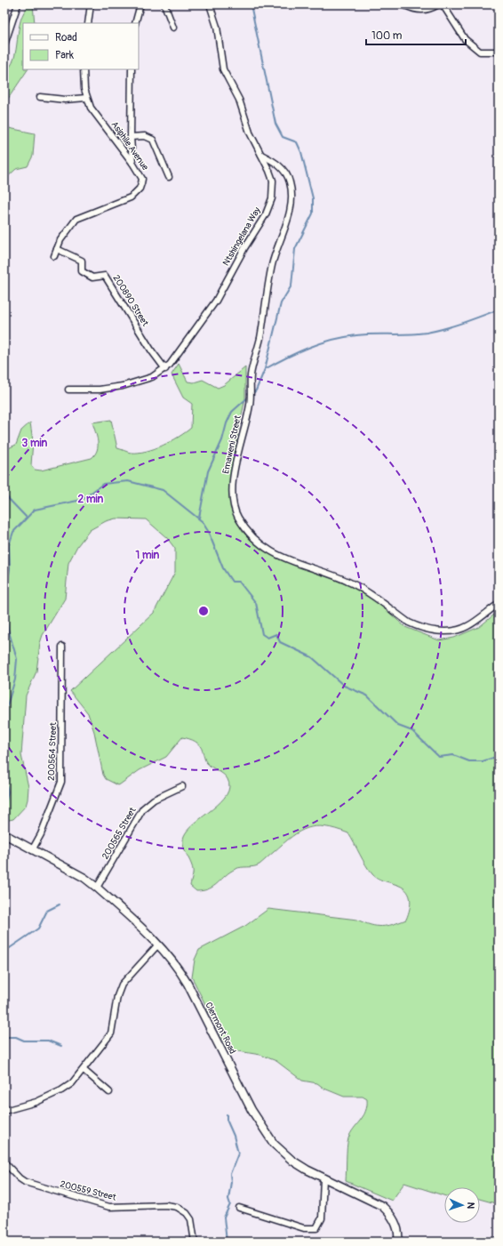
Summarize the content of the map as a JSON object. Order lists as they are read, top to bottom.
{
  "streets": {
    "street": [
      "Asiphile Avenue",
      "Ntshingelana Way",
      "200890 Street",
      "Emaweni Street",
      "200564 Street",
      "200565 Street",
      "Clermont Road",
      "200559 Street"
    ]
  },
  "crossings": [
    ["Asiphile Avenue", "200890 Street"],
    ["Ntshingelana Way", "200890 Street"],
    ["Ntshingelana Way", "Emaweni Street"],
    ["200564 Street", "Clermont Road"],
    ["200565 Street", "Clermont Road"]
  ],
  "legend": ["Road", "Park"],
  "scale_bar": "100 m",
  "north": "right",
  "rings": ["3 min", "2 min", "1 min"]
}
